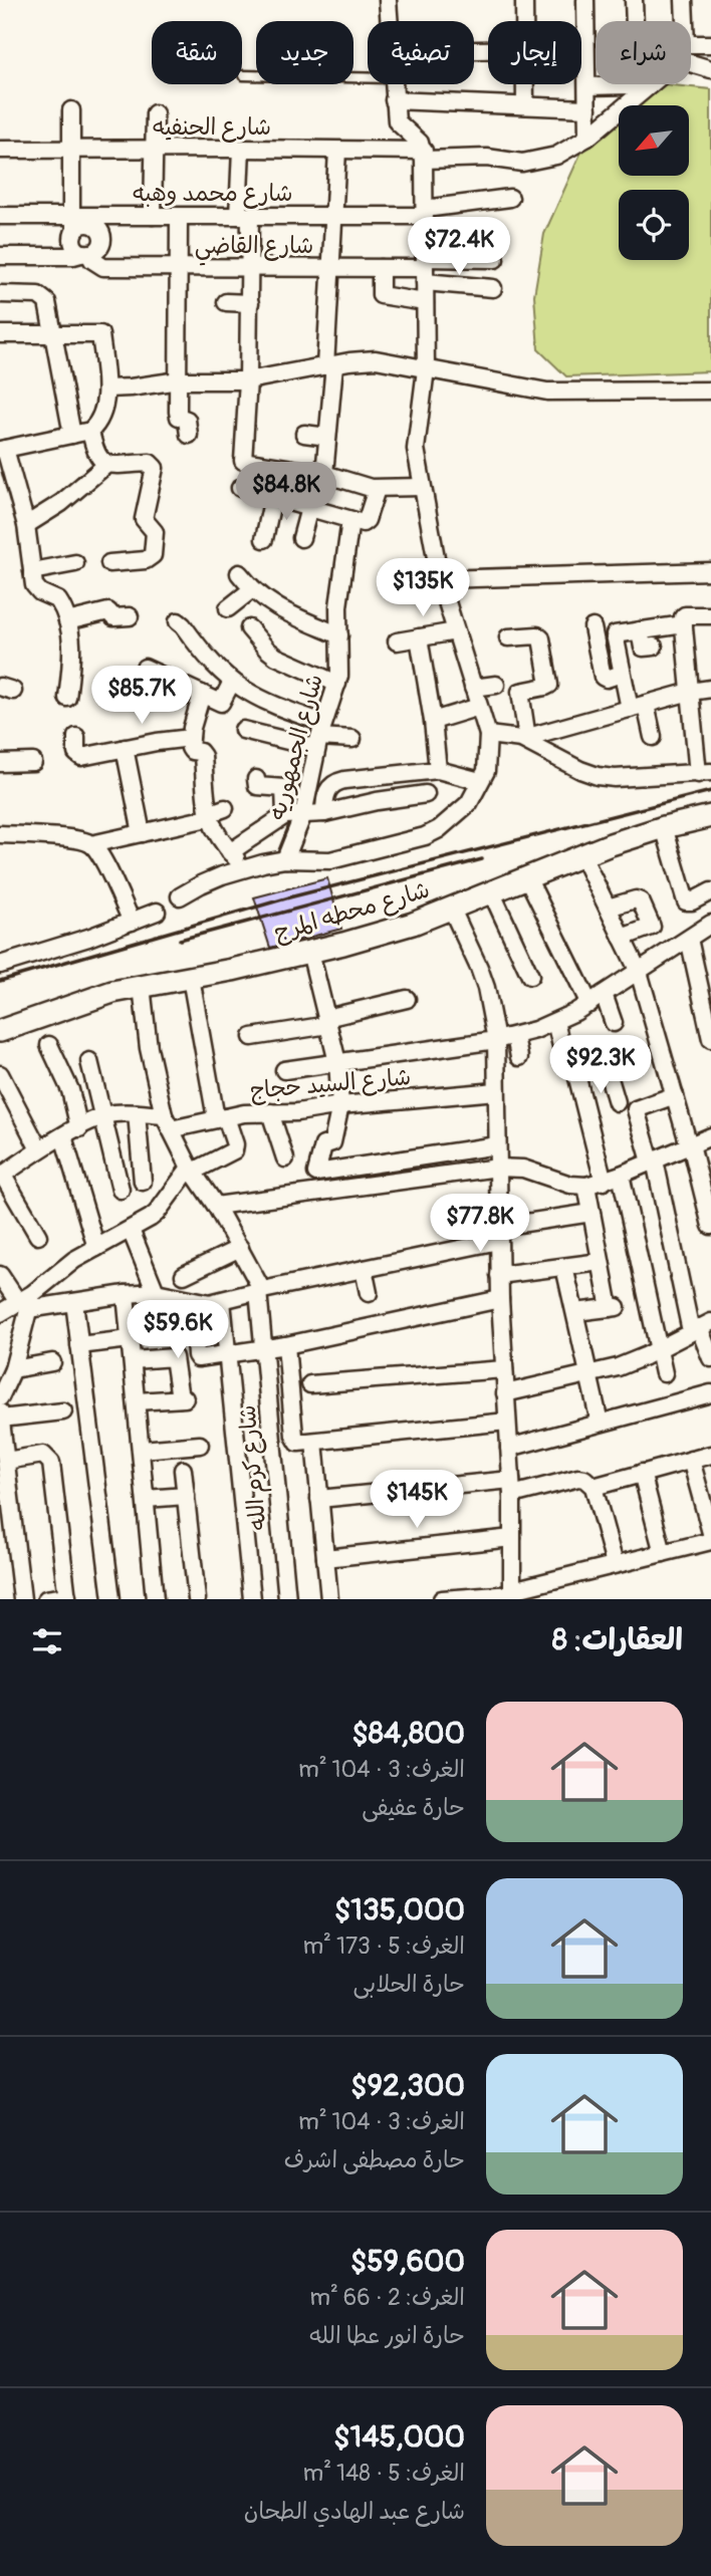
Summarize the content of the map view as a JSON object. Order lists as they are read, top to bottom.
{
  "streets": {
    "main road": ["شارع محطه المرج"],
    "street": [
      "شارع الحنفيه",
      "شارع محمد وهبه",
      "شارع القاضي",
      "شارع الجمهوريه",
      "شارع السيد حجاج",
      "شارع كرم الله"
    ]
  },
  "crossings": [
    ["شارع محمد وهبه", "شارع القاضي"]
  ],
  "north": "bottom left",
  "page": {
    "chip": [
      "شراء",
      "إيجار",
      "تصفية",
      "جديد",
      "شقة"
    ],
    "price": [
      "$72.4K",
      "$84.8K",
      "$135K",
      "$85.7K",
      "$92.3K",
      "$77.8K",
      "$59.6K",
      "$145K"
    ],
    "heading": "العقارات: 8",
    "list": [
      {
        "name": "$84,800",
        "note": "الغرف: 3 · 104 m² · حارة عفيفى"
      },
      {
        "name": "$135,000",
        "note": "الغرف: 5 · 173 m² · حارة الحلابى"
      },
      {
        "name": "$92,300",
        "note": "الغرف: 3 · 104 m² · حارة مصطفى اشرف"
      },
      {
        "name": "$59,600",
        "note": "الغرف: 2 · 66 m² · حارة انور عطا الله"
      },
      {
        "name": "$145,000",
        "note": "الغرف: 5 · 148 m² · شارع عبد الهادي الطحان"
      }
    ]
  }
}
